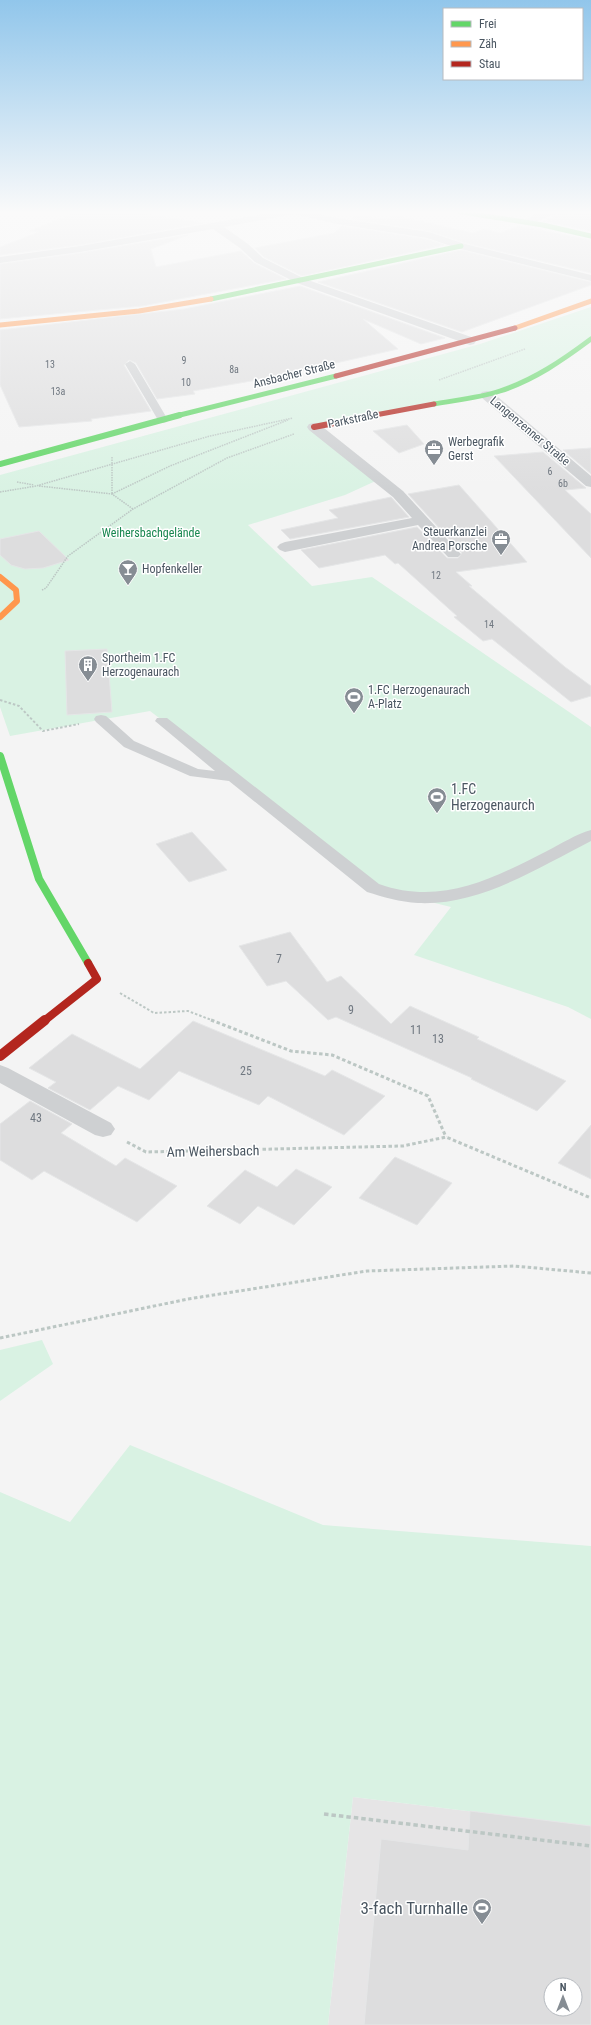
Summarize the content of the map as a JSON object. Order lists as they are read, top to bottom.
{
  "streets": {
    "street": ["Ansbacher Straße", "Parkstraße", "Langenzenner Straße"],
    "path": ["Am Weihersbach"]
  },
  "crossings": [
    ["Parkstraße", "Langenzenner Straße"]
  ],
  "parks": ["Weihersbachgelände"],
  "places": {
    "office": ["Werbegrafik Gerst", "Steuerkanzlei Andrea Porsche"],
    "bar": ["Hopfenkeller"],
    "building": ["Sportheim 1.FC Herzogenaurach"],
    "sports": ["1.FC Herzogenaurach A-Platz", "1.FC Herzogenaurch", "3-fach Turnhalle"]
  },
  "house_numbers": [
    "9",
    "13",
    "8a",
    "10",
    "13a",
    "6",
    "6b",
    "12",
    "14",
    "7",
    "9",
    "11",
    "13",
    "25",
    "43"
  ],
  "legend": ["Frei", "Zäh", "Stau"],
  "north": "top"
}
